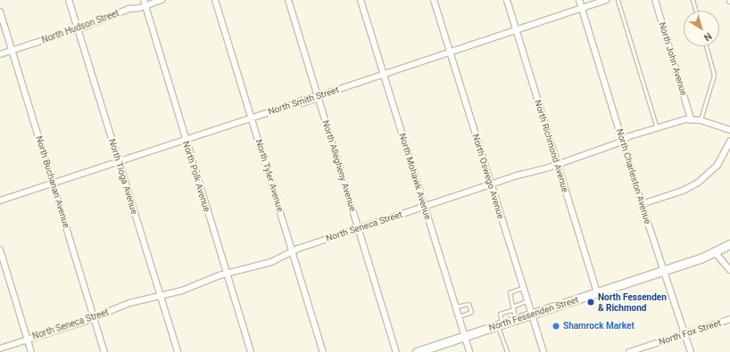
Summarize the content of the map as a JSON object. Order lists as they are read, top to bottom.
{
  "streets": {
    "main road": ["North Smith Street", "North Fessenden Street"],
    "street": [
      "North Hudson Street",
      "North John Avenue",
      "North Richmond Avenue",
      "North Allegheny Avenue",
      "North Tyler Avenue",
      "North Tioga Avenue",
      "North Polk Avenue",
      "North Mohawk Avenue",
      "North Oswego Avenue",
      "North Charleston Avenue",
      "North Buchanan Avenue",
      "North Seneca Street",
      "North Fox Street"
    ]
  },
  "crossings": [
    ["North Hudson Street", "North Tioga Avenue"],
    ["North Hudson Street", "North Polk Avenue"],
    ["North Hudson Street", "North Buchanan Avenue"],
    ["North John Avenue", "North Seneca Street"],
    ["North Smith Street", "North Richmond Avenue"],
    ["North Smith Street", "North Allegheny Avenue"],
    ["North Smith Street", "North Tyler Avenue"],
    ["North Smith Street", "North Tioga Avenue"],
    ["North Smith Street", "North Polk Avenue"],
    ["North Smith Street", "North Mohawk Avenue"],
    ["North Smith Street", "North Oswego Avenue"],
    ["North Smith Street", "North Charleston Avenue"],
    ["North Smith Street", "North Buchanan Avenue"],
    ["North Richmond Avenue", "North Seneca Street"],
    ["North Richmond Avenue", "North Fessenden Street"],
    ["North Allegheny Avenue", "North Seneca Street"],
    ["North Tyler Avenue", "North Seneca Street"],
    ["North Tioga Avenue", "North Seneca Street"],
    ["North Polk Avenue", "North Seneca Street"],
    ["North Mohawk Avenue", "North Seneca Street"],
    ["North Mohawk Avenue", "North Fessenden Street"],
    ["North Oswego Avenue", "North Seneca Street"],
    ["North Oswego Avenue", "North Fessenden Street"],
    ["North Charleston Avenue", "North Seneca Street"],
    ["North Charleston Avenue", "North Fessenden Street"],
    ["North Charleston Avenue", "North Fox Street"],
    ["North Buchanan Avenue", "North Seneca Street"]
  ],
  "places": ["North Fessenden & Richmond", "Shamrock Market"],
  "north": "bottom right"
}
